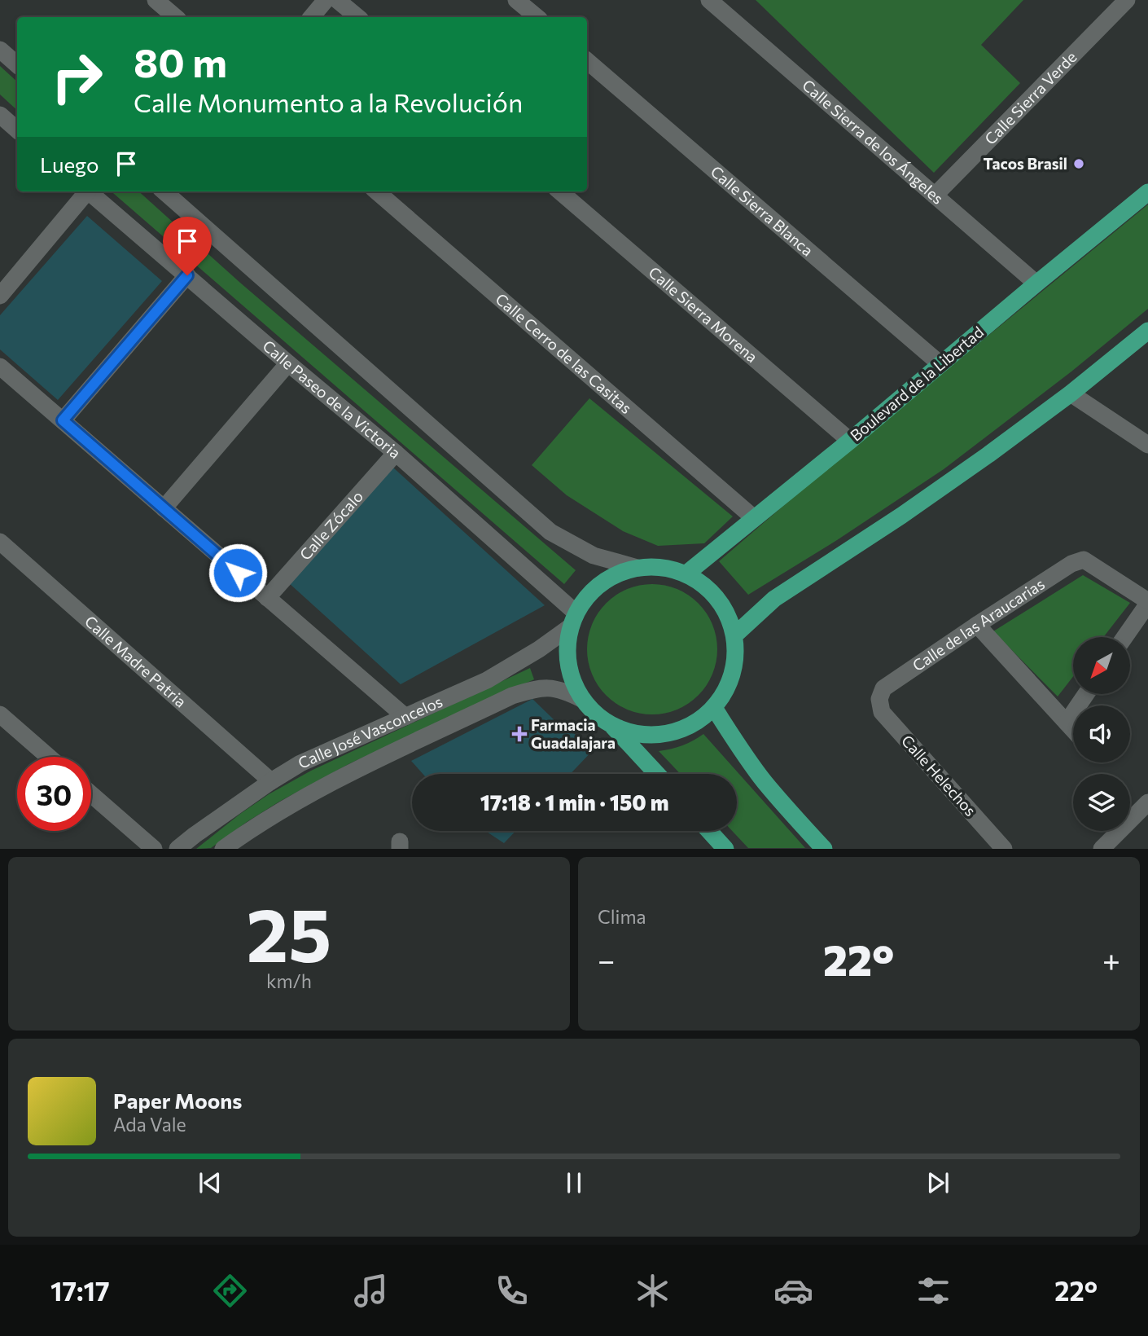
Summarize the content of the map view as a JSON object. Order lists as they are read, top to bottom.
{
  "streets": {
    "main road": ["Boulevard de la Libertad"],
    "street": [
      "Calle Sierra Verde",
      "Calle Sierra de los Ángeles",
      "Calle Sierra Blanca",
      "Calle Sierra Morena",
      "Calle Cerro de las Casitas",
      "Calle Paseo de la Victoria",
      "Calle Zócalo",
      "Calle de las Araucarias",
      "Calle Madre Patria",
      "Calle José Vasconcelos",
      "Calle Helechos"
    ]
  },
  "crossings": [
    ["Calle Sierra Verde", "Calle Sierra de los Ángeles"],
    ["Calle Sierra de los Ángeles", "Boulevard de la Libertad"],
    ["Calle Sierra Blanca", "Boulevard de la Libertad"],
    ["Calle Sierra Morena", "Boulevard de la Libertad"],
    ["Calle Cerro de las Casitas", "Boulevard de la Libertad"],
    ["Boulevard de la Libertad", "Calle Paseo de la Victoria"],
    ["Boulevard de la Libertad", "Calle José Vasconcelos"],
    ["Calle Paseo de la Victoria", "Calle Zócalo"],
    ["Calle Paseo de la Victoria", "Calle José Vasconcelos"],
    ["Calle de las Araucarias", "Calle Helechos"],
    ["Calle Madre Patria", "Calle José Vasconcelos"]
  ],
  "places": {
    "other": ["Tacos Brasil"],
    "health": ["Farmacia Guadalajara"]
  },
  "north": "bottom left",
  "page": {
    "turn": ["80 m", "Calle Monumento a la Revolución"],
    "then": "Luego",
    "limit": "30",
    "trip": "17:18 · 1 min · 150 m",
    "tile": [
      ["25", "km/h"],
      "Clima"
    ],
    "heat": ["−", "22°", "+"],
    "song": ["Paper Moons", "Ada Vale"],
    "tabs": ["17:17", "22°"]
  }
}
